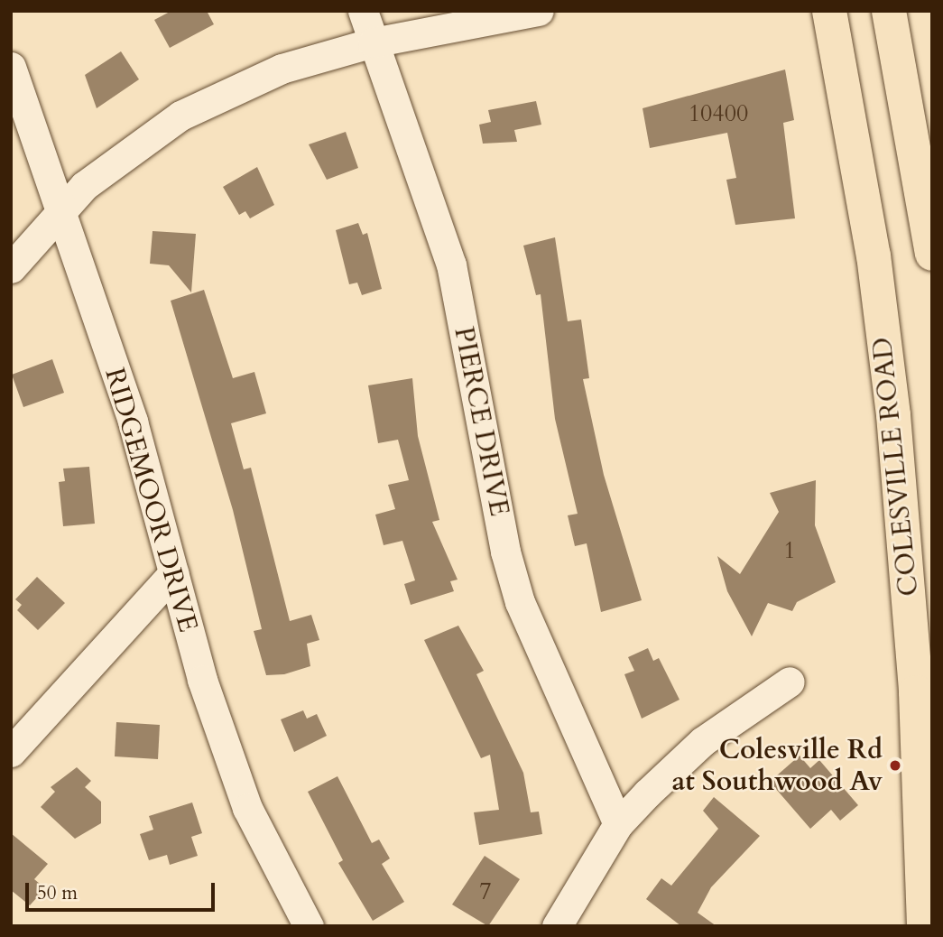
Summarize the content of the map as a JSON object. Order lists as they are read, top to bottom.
{
  "streets": {
    "highway": ["COLESVILLE ROAD"],
    "street": ["PIERCE DRIVE", "RIDGEMOOR DRIVE"]
  },
  "places": ["Colesville Rd at Southwood Av"],
  "house_numbers": ["10400", "1", "7"],
  "scale_bar": "50 m"
}
